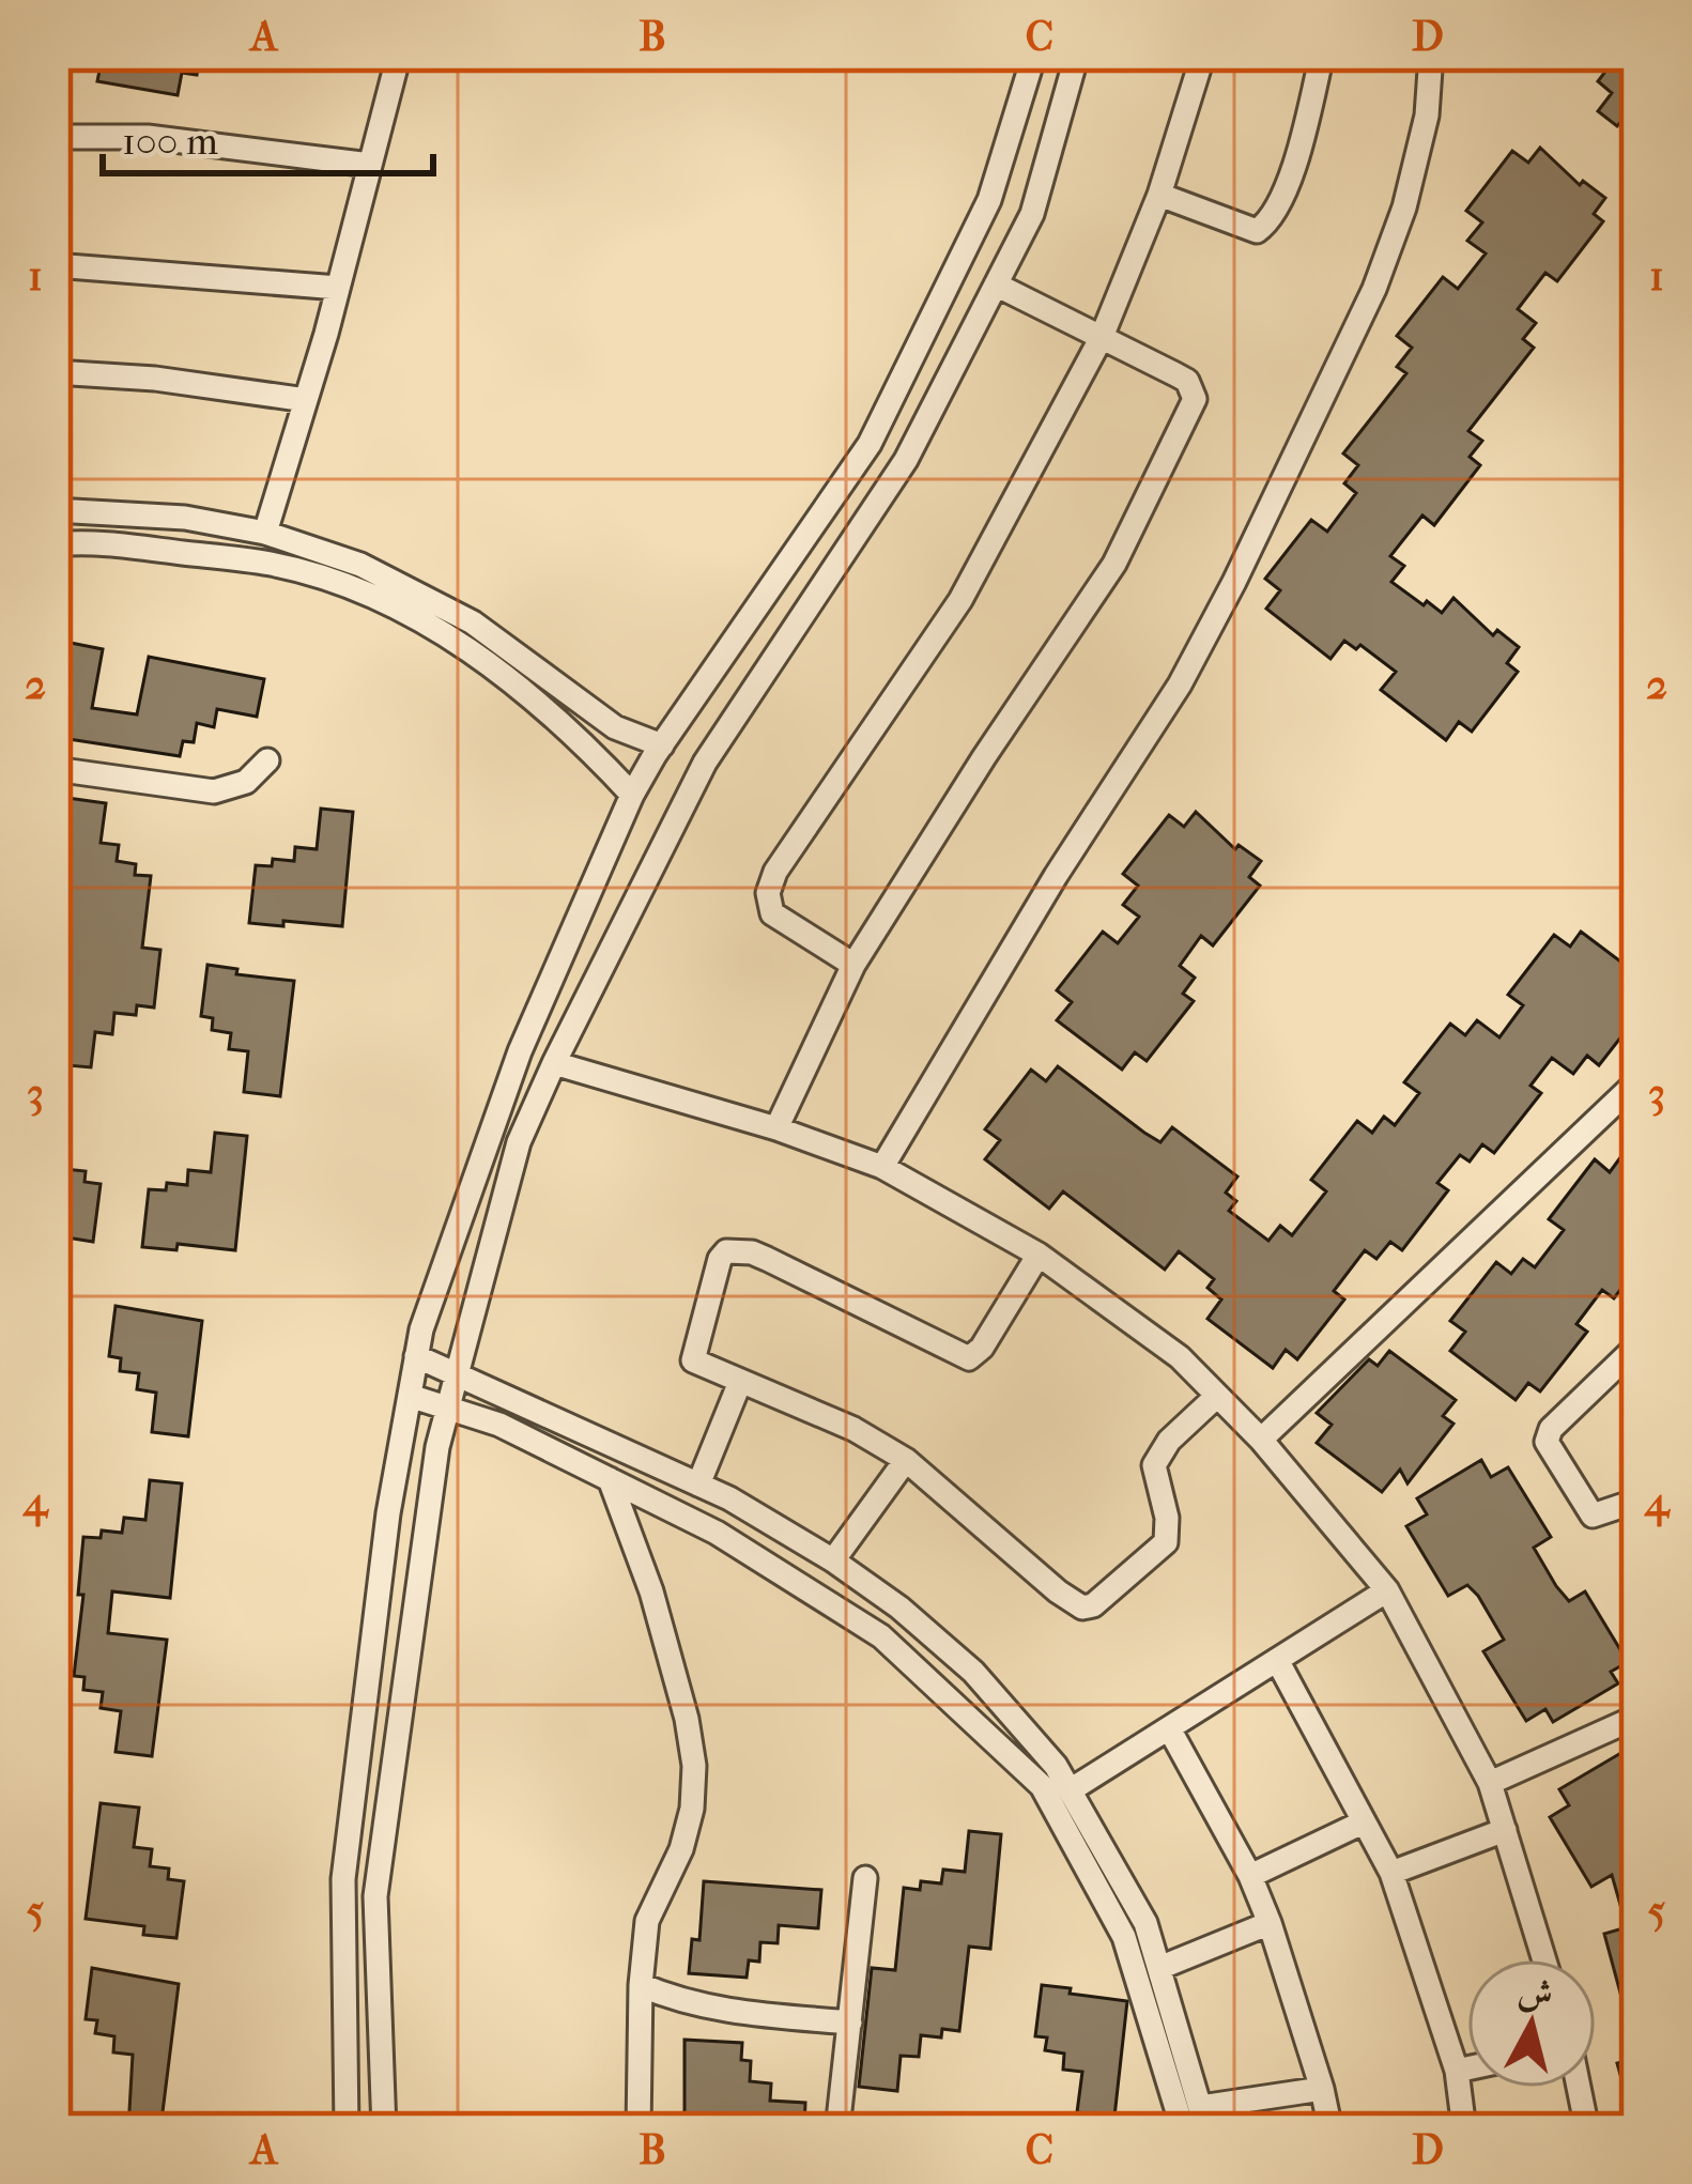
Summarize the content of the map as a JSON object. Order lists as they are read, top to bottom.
{
  "scale_bar": "100 m",
  "north": "top",
  "grid": {
    "columns": [
      "A",
      "B",
      "C",
      "D"
    ],
    "rows": [
      "1",
      "2",
      "3",
      "4",
      "5"
    ]
  }
}
